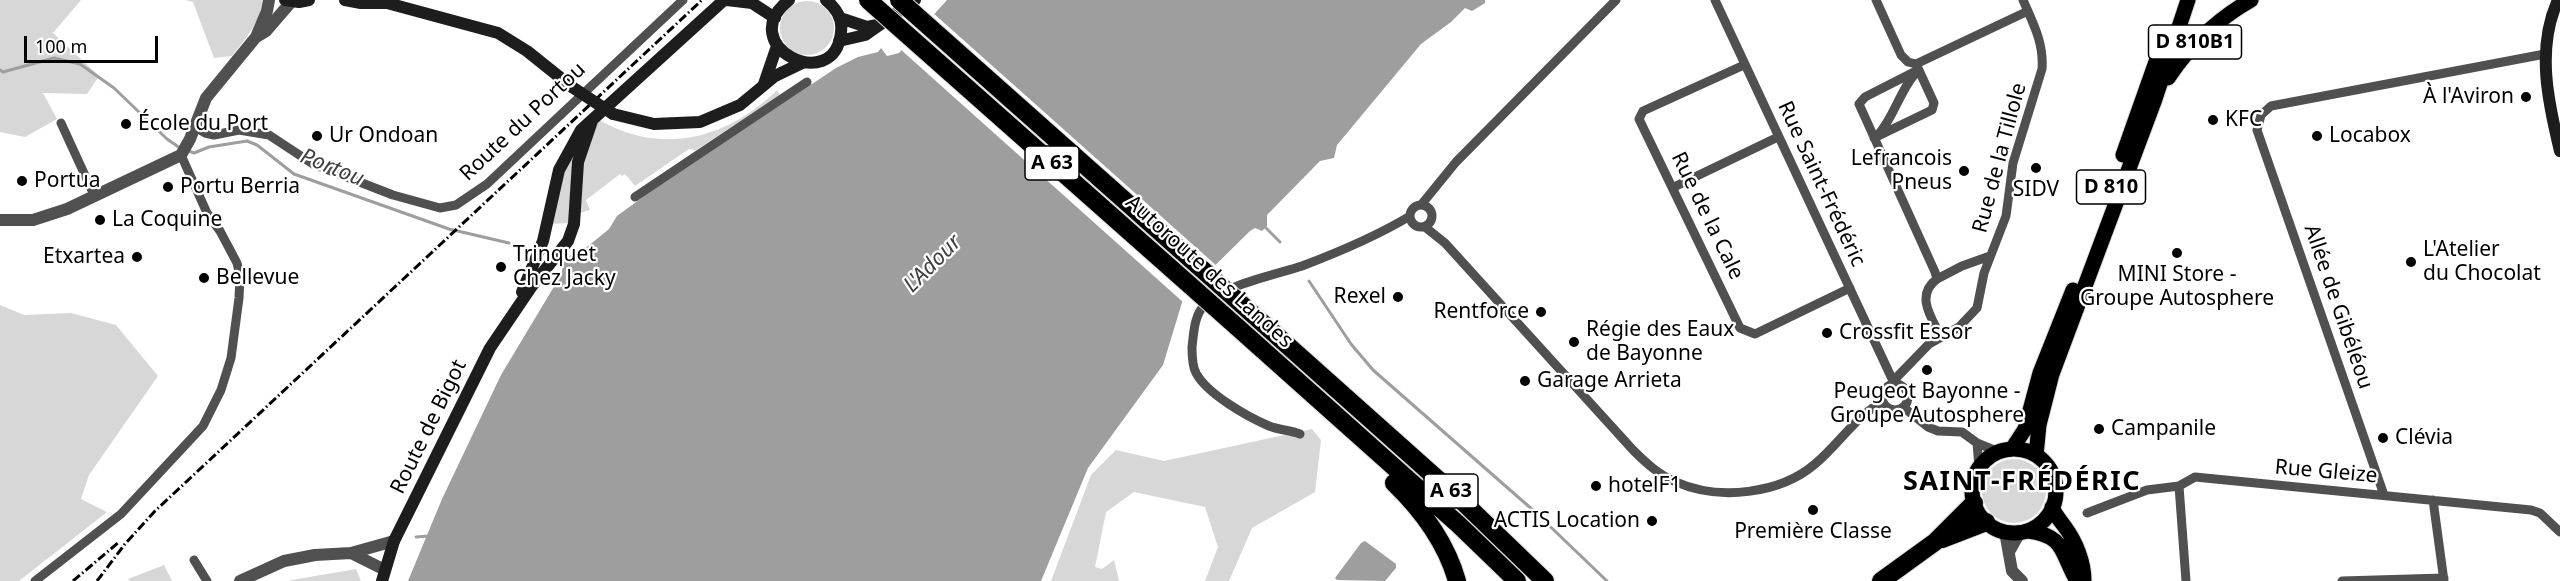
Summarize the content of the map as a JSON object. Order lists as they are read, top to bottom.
{
  "streets": {
    "highway": ["A 63", "Autoroute des Landes"],
    "main road": ["D 810B1", "D 810", "Route de Bigot"],
    "street": [
      "Route du Portou",
      "Rue de la Tillole",
      "Rue Saint-Frédéric",
      "Rue de la Cale",
      "Allée de Gibéléou",
      "Rue Gleize"
    ]
  },
  "crossings": [
    ["D 810B1", "D 810"],
    ["Rue de la Tillole", "Rue Saint-Frédéric"],
    ["Rue Saint-Frédéric", "Rue de la Cale"],
    ["Allée de Gibéléou", "Rue Gleize"]
  ],
  "districts": ["SAINT-FRÉDÉRIC"],
  "water": ["Portou", "L'Adour"],
  "places": [
    "À l'Aviron",
    "KFC",
    "École du Port",
    "Ur Ondoan",
    "Locabox",
    "SIDV",
    "Lefrancois Pneus",
    "Portua",
    "Portu Berria",
    "La Coquine",
    "MINI Store - Groupe Autosphere",
    "Etxartea",
    "L'Atelier du Chocolat",
    "Trinquet Chez Jacky",
    "Bellevue",
    "Rexel",
    "Rentforce",
    "Crossfit Essor",
    "Régie des Eaux de Bayonne",
    "Peugeot Bayonne - Groupe Autosphere",
    "Garage Arrieta",
    "Campanile",
    "Clévia",
    "hotelF1",
    "Première Classe",
    "ACTIS Location"
  ],
  "scale_bar": "100 m"
}
